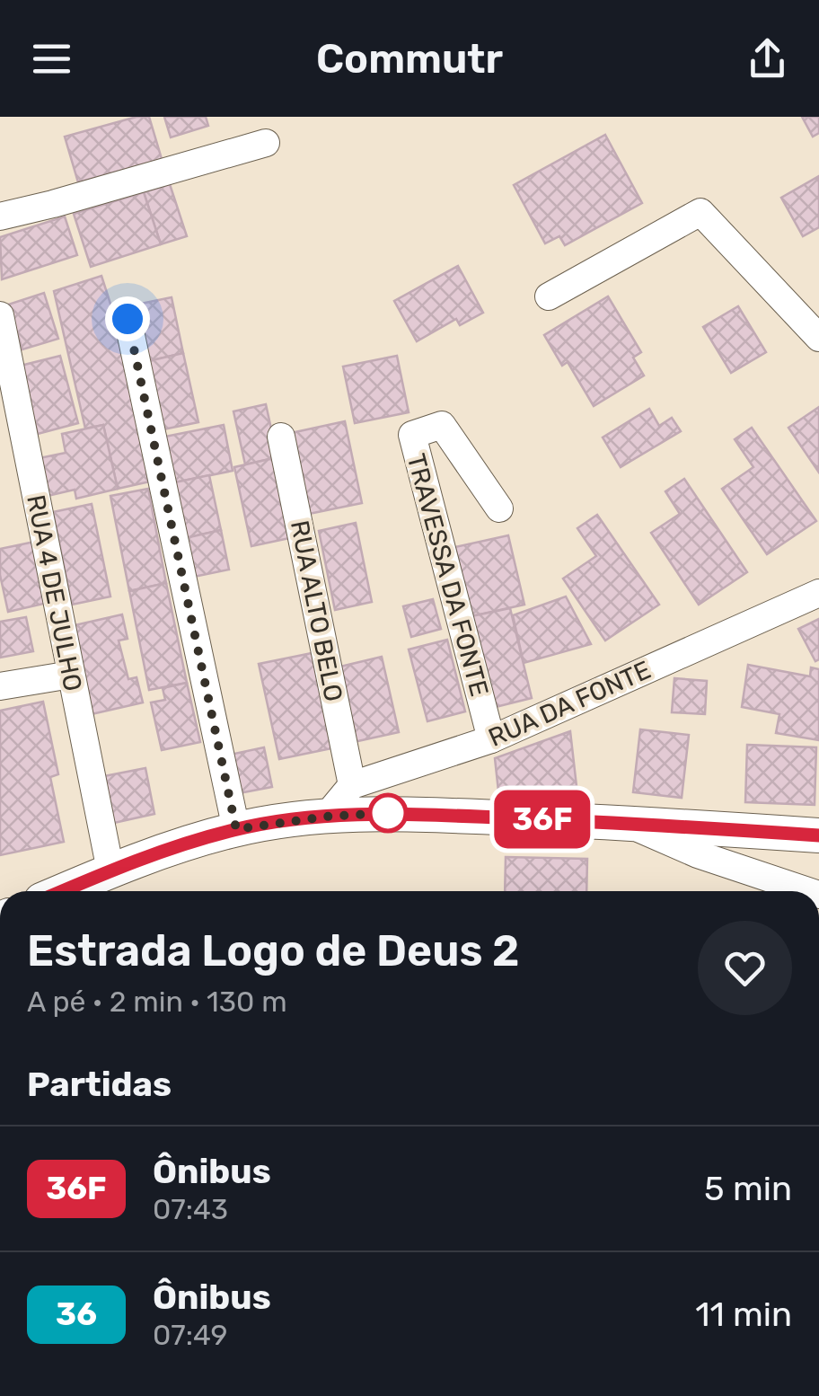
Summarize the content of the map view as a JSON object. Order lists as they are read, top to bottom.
{
  "streets": {
    "street": [
      "TRAVESSA DA FONTE",
      "RUA 4 DE JULHO",
      "RUA ALTO BELO",
      "RUA DA FONTE"
    ]
  },
  "crossings": [
    ["TRAVESSA DA FONTE", "RUA DA FONTE"],
    ["RUA ALTO BELO", "RUA DA FONTE"]
  ],
  "lines": ["bus line 36F"],
  "page": {
    "header": "Commutr",
    "on_map": "36F",
    "heading": [
      ["Estrada Logo de Deus 2", "A pé · 2 min · 130 m"],
      "Partidas"
    ],
    "list": [
      {
        "mark": "36F",
        "name": "Ônibus",
        "note": "07:43",
        "value": "5 min"
      },
      {
        "mark": "36",
        "name": "Ônibus",
        "note": "07:49",
        "value": "11 min"
      }
    ]
  }
}
